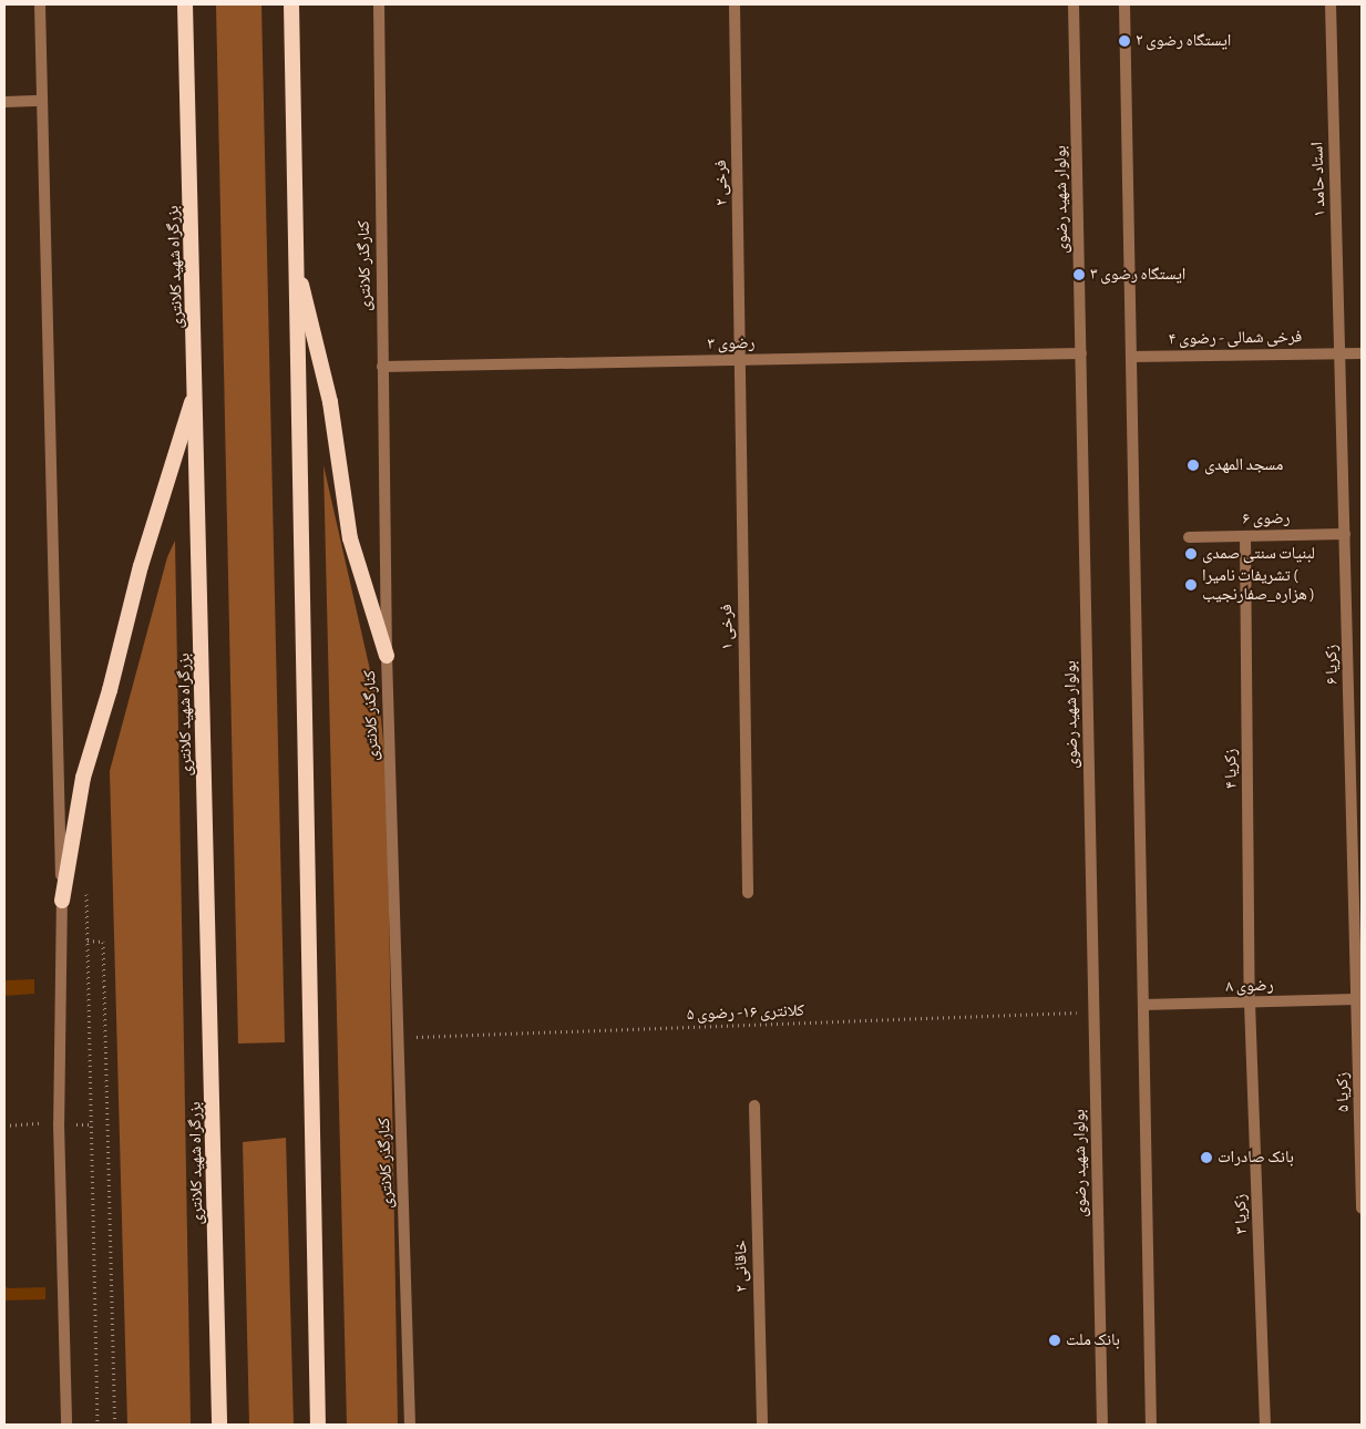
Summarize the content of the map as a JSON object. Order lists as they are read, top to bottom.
{
  "streets": {
    "highway": ["بزرگراه شهید کلانتری"],
    "street": [
      "استاد حامد ۱",
      "فرخی ۲",
      "بولوار شهید رضوی",
      "کنارگذر کلانتری",
      "فرخی شمالی - رضوی ۴",
      "رضوی ۳",
      "رضوی ۶",
      "فرخی ۱",
      "زکریا ۶",
      "زکریا ۴",
      "رضوی ۸",
      "زکریا ۵",
      "زکریا ۳",
      "خاقانی ۲"
    ],
    "path": ["کلانتری ۱۶- رضوی ۵"]
  },
  "crossings": [
    ["استاد حامد ۱", "فرخی شمالی - رضوی ۴"],
    ["استاد حامد ۱", "زکریا ۶"],
    ["فرخی ۲", "رضوی ۳"],
    ["فرخی ۲", "فرخی ۱"],
    ["بولوار شهید رضوی", "رضوی ۳"],
    ["بولوار شهید رضوی", "کلانتری ۱۶- رضوی ۵"],
    ["کنارگذر کلانتری", "رضوی ۳"],
    ["کنارگذر کلانتری", "کلانتری ۱۶- رضوی ۵"],
    ["فرخی شمالی - رضوی ۴", "زکریا ۶"],
    ["رضوی ۳", "فرخی ۱"],
    ["رضوی ۶", "زکریا ۶"],
    ["رضوی ۶", "زکریا ۴"],
    ["زکریا ۶", "زکریا ۵"],
    ["زکریا ۴", "رضوی ۸"],
    ["زکریا ۴", "زکریا ۳"],
    ["رضوی ۸", "زکریا ۵"],
    ["رضوی ۸", "زکریا ۳"]
  ],
  "places": [
    "ایستگاه رضوی ۲",
    "ایستگاه رضوی ۳",
    "مسجد المهدی",
    "لبنیات سنتی صمدی",
    "تشریفات نامیرا ( هزاره_صفارنجیب )",
    "بانک صادرات",
    "بانک ملت"
  ]
}
